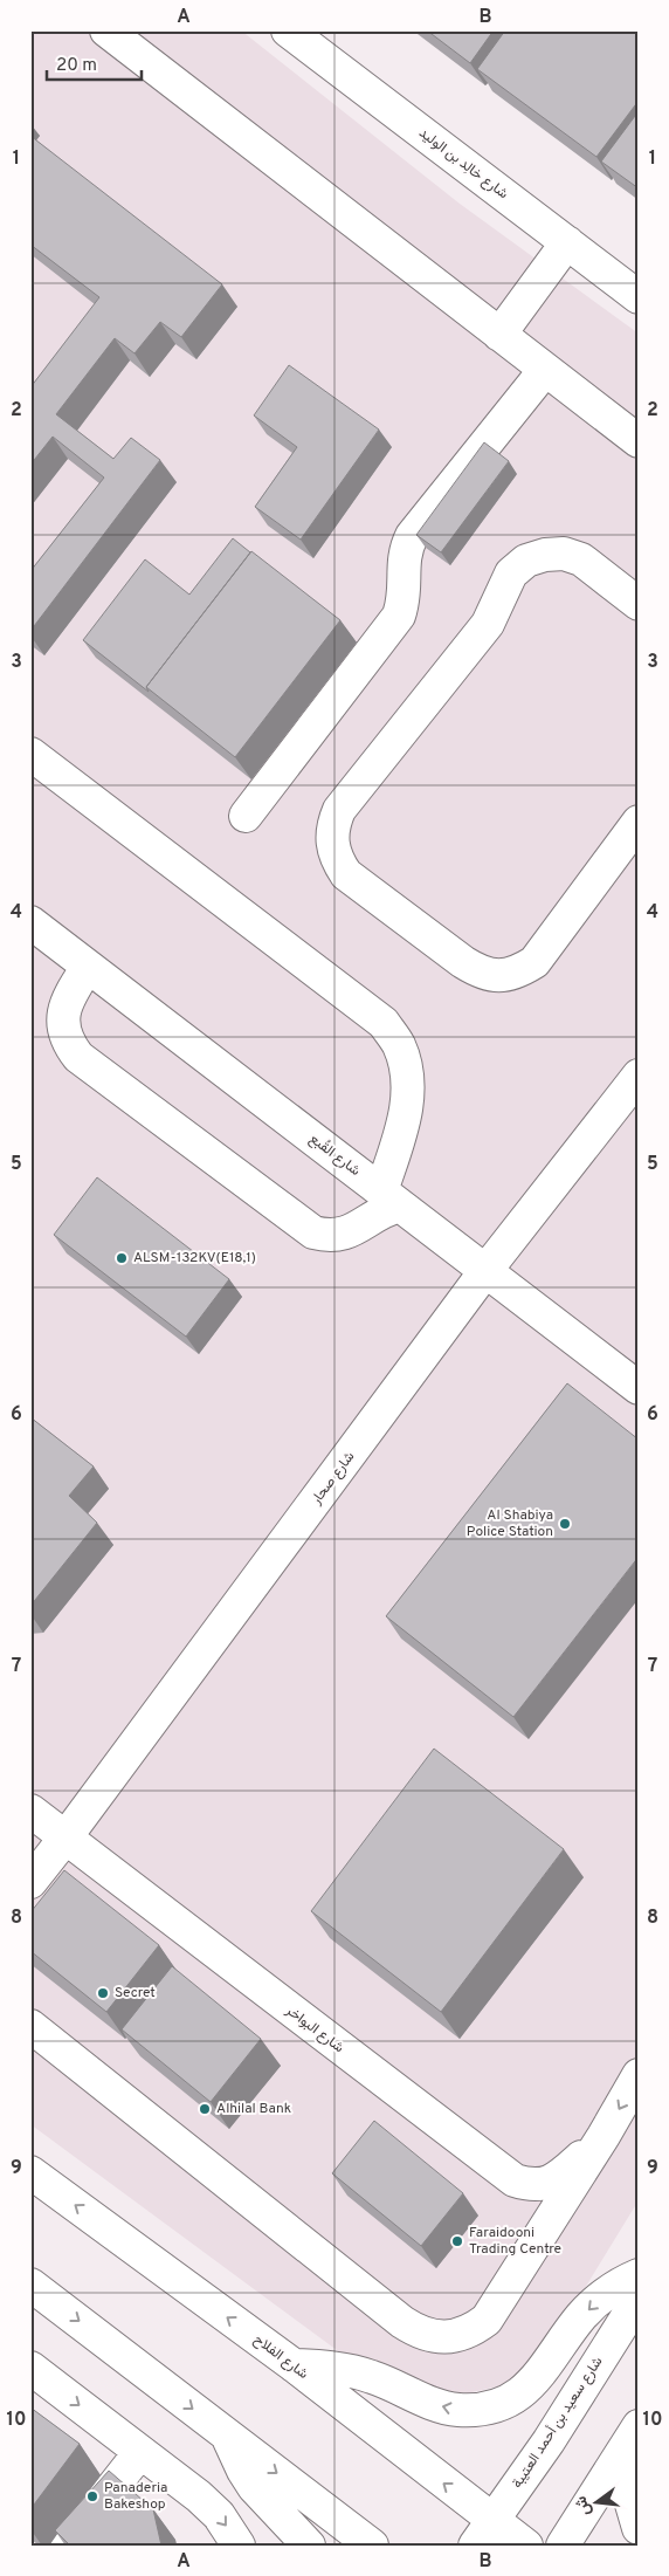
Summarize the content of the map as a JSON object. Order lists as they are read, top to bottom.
{
  "streets": {
    "street": [
      "شارع خالِد بن الوليد",
      "شارع القُبع",
      "شارع صحار",
      "شارع البواخر",
      "شارع الفلاح",
      "شارع سعيد بن أحمد العتيبة"
    ]
  },
  "crossings": [
    ["شارع القُبع", "شارع صحار"],
    ["شارع صحار", "شارع البواخر"],
    ["شارع الفلاح", "شارع سعيد بن أحمد العتيبة"]
  ],
  "places": [
    "ALSM-132KV(E18,1)",
    "Al Shabiya Police Station",
    "Secret",
    "Alhilal Bank",
    "Faraidooni Trading Centre",
    "Panaderia Bakeshop"
  ],
  "scale_bar": "20 m",
  "north": "left",
  "grid": {
    "columns": ["A", "B"],
    "rows": [
      "1",
      "2",
      "3",
      "4",
      "5",
      "6",
      "7",
      "8",
      "9",
      "10"
    ]
  }
}
